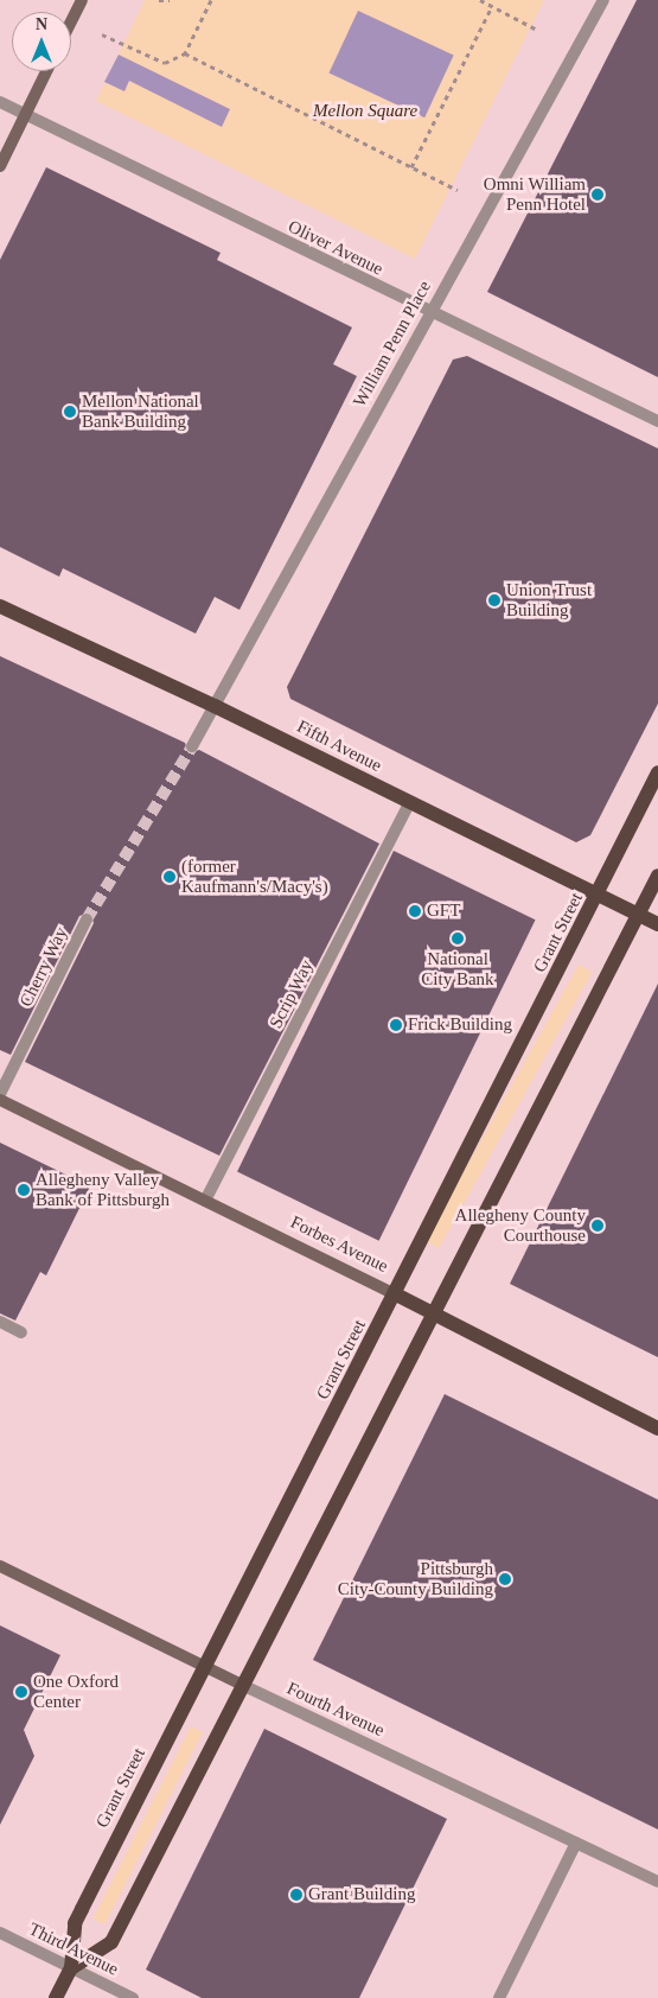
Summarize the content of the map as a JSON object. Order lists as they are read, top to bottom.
{
  "streets": {
    "main road": ["Fifth Avenue", "Grant Street", "Forbes Avenue"],
    "street": [
      "Oliver Avenue",
      "William Penn Place",
      "Cherry Way",
      "Scrip Way",
      "Fourth Avenue",
      "Third Avenue"
    ]
  },
  "crossings": [
    ["Oliver Avenue", "William Penn Place"],
    ["William Penn Place", "Fifth Avenue"],
    ["Fifth Avenue", "Grant Street"],
    ["Fifth Avenue", "Scrip Way"],
    ["Grant Street", "Forbes Avenue"],
    ["Grant Street", "Fourth Avenue"],
    ["Grant Street", "Third Avenue"],
    ["Scrip Way", "Forbes Avenue"]
  ],
  "parks": ["Mellon Square"],
  "places": [
    "Omni William Penn Hotel",
    "Mellon National Bank Building",
    "Union Trust Building",
    "(former Kaufmann's/Macy's)",
    "GFT",
    "National City Bank",
    "Frick Building",
    "Allegheny Valley Bank of Pittsburgh",
    "Allegheny County Courthouse",
    "Pittsburgh City-County Building",
    "One Oxford Center",
    "Grant Building"
  ],
  "north": "top"
}
